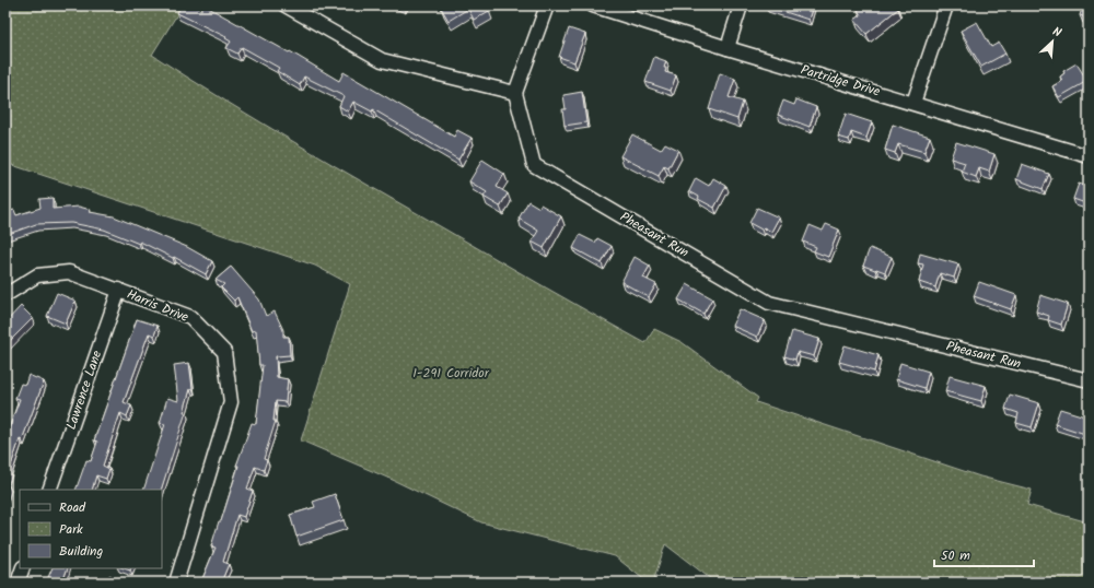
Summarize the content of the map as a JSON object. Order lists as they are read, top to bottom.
{
  "streets": {
    "street": [
      "Partridge Drive",
      "Pheasant Run",
      "Harris Drive",
      "Lawrence Lane"
    ]
  },
  "crossings": [
    ["Harris Drive", "Lawrence Lane"]
  ],
  "parks": ["I-291 Corridor"],
  "legend": ["Road", "Park", "Building"],
  "scale_bar": "50 m",
  "north": "top right"
}
